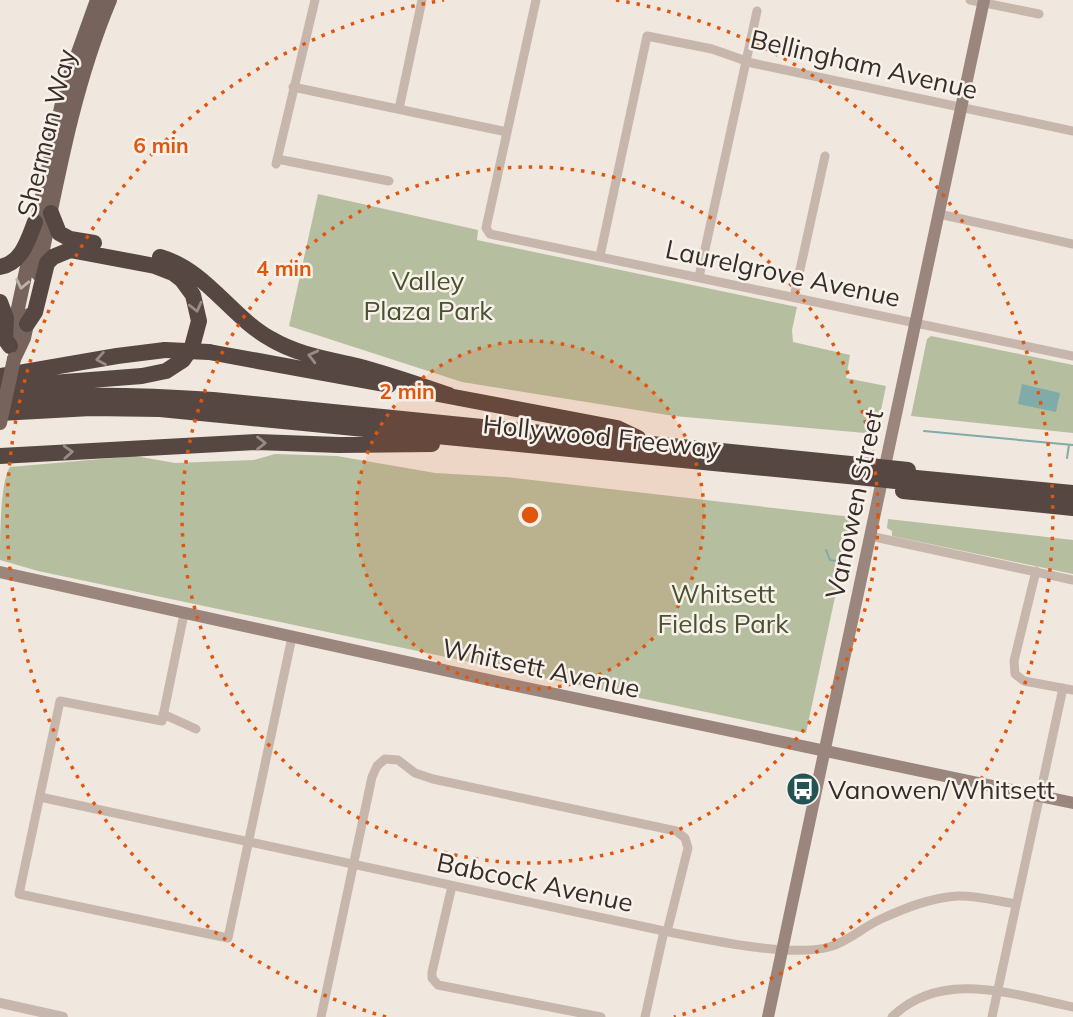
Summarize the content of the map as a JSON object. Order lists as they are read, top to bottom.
{
  "streets": {
    "highway": ["Hollywood Freeway"],
    "main road": ["Sherman Way", "Vanowen Street", "Whitsett Avenue"],
    "street": ["Bellingham Avenue", "Laurelgrove Avenue", "Babcock Avenue"]
  },
  "crossings": [
    ["Bellingham Avenue", "Laurelgrove Avenue"],
    ["Bellingham Avenue", "Vanowen Street"],
    ["Sherman Way", "Hollywood Freeway"],
    ["Laurelgrove Avenue", "Vanowen Street"],
    ["Vanowen Street", "Whitsett Avenue"],
    ["Vanowen Street", "Babcock Avenue"]
  ],
  "parks": ["Valley Plaza Park", "Whitsett Fields Park"],
  "places": {
    "bus stop": ["Vanowen/Whitsett"]
  },
  "rings": ["6 min", "4 min", "2 min"]
}
